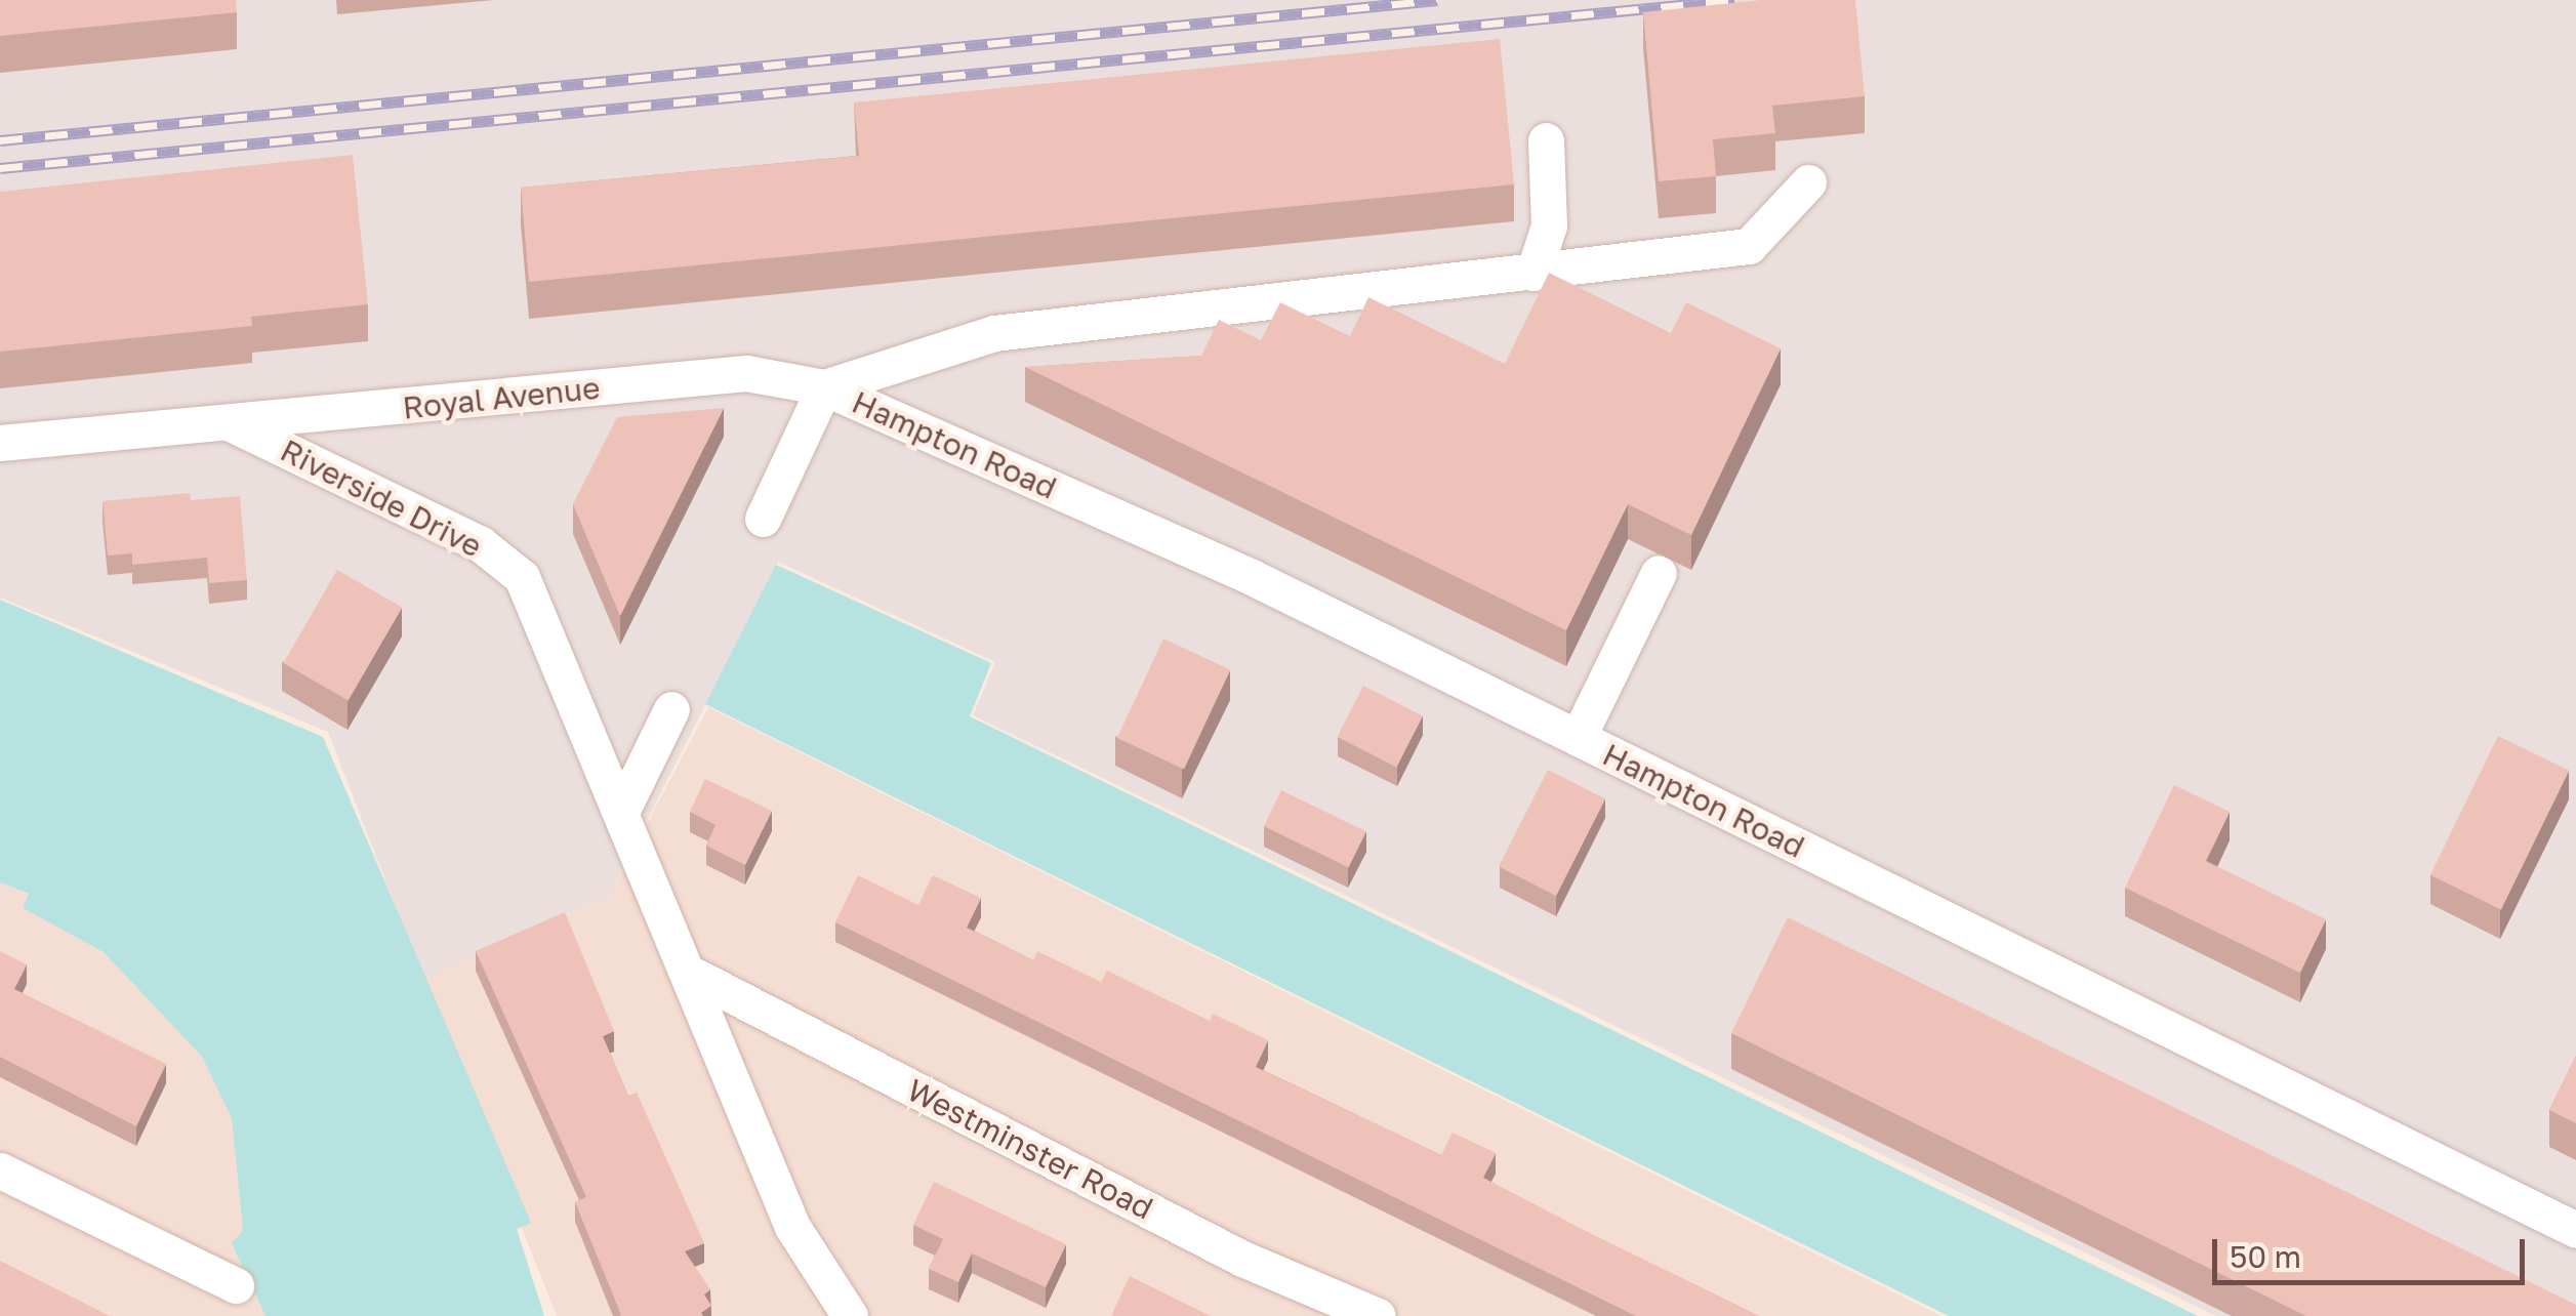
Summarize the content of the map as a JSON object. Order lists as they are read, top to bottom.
{
  "streets": {
    "street": [
      "Royal Avenue",
      "Hampton Road",
      "Riverside Drive",
      "Westminster Road"
    ]
  },
  "crossings": [
    ["Royal Avenue", "Hampton Road"],
    ["Royal Avenue", "Riverside Drive"],
    ["Riverside Drive", "Westminster Road"]
  ],
  "scale_bar": "50 m"
}
